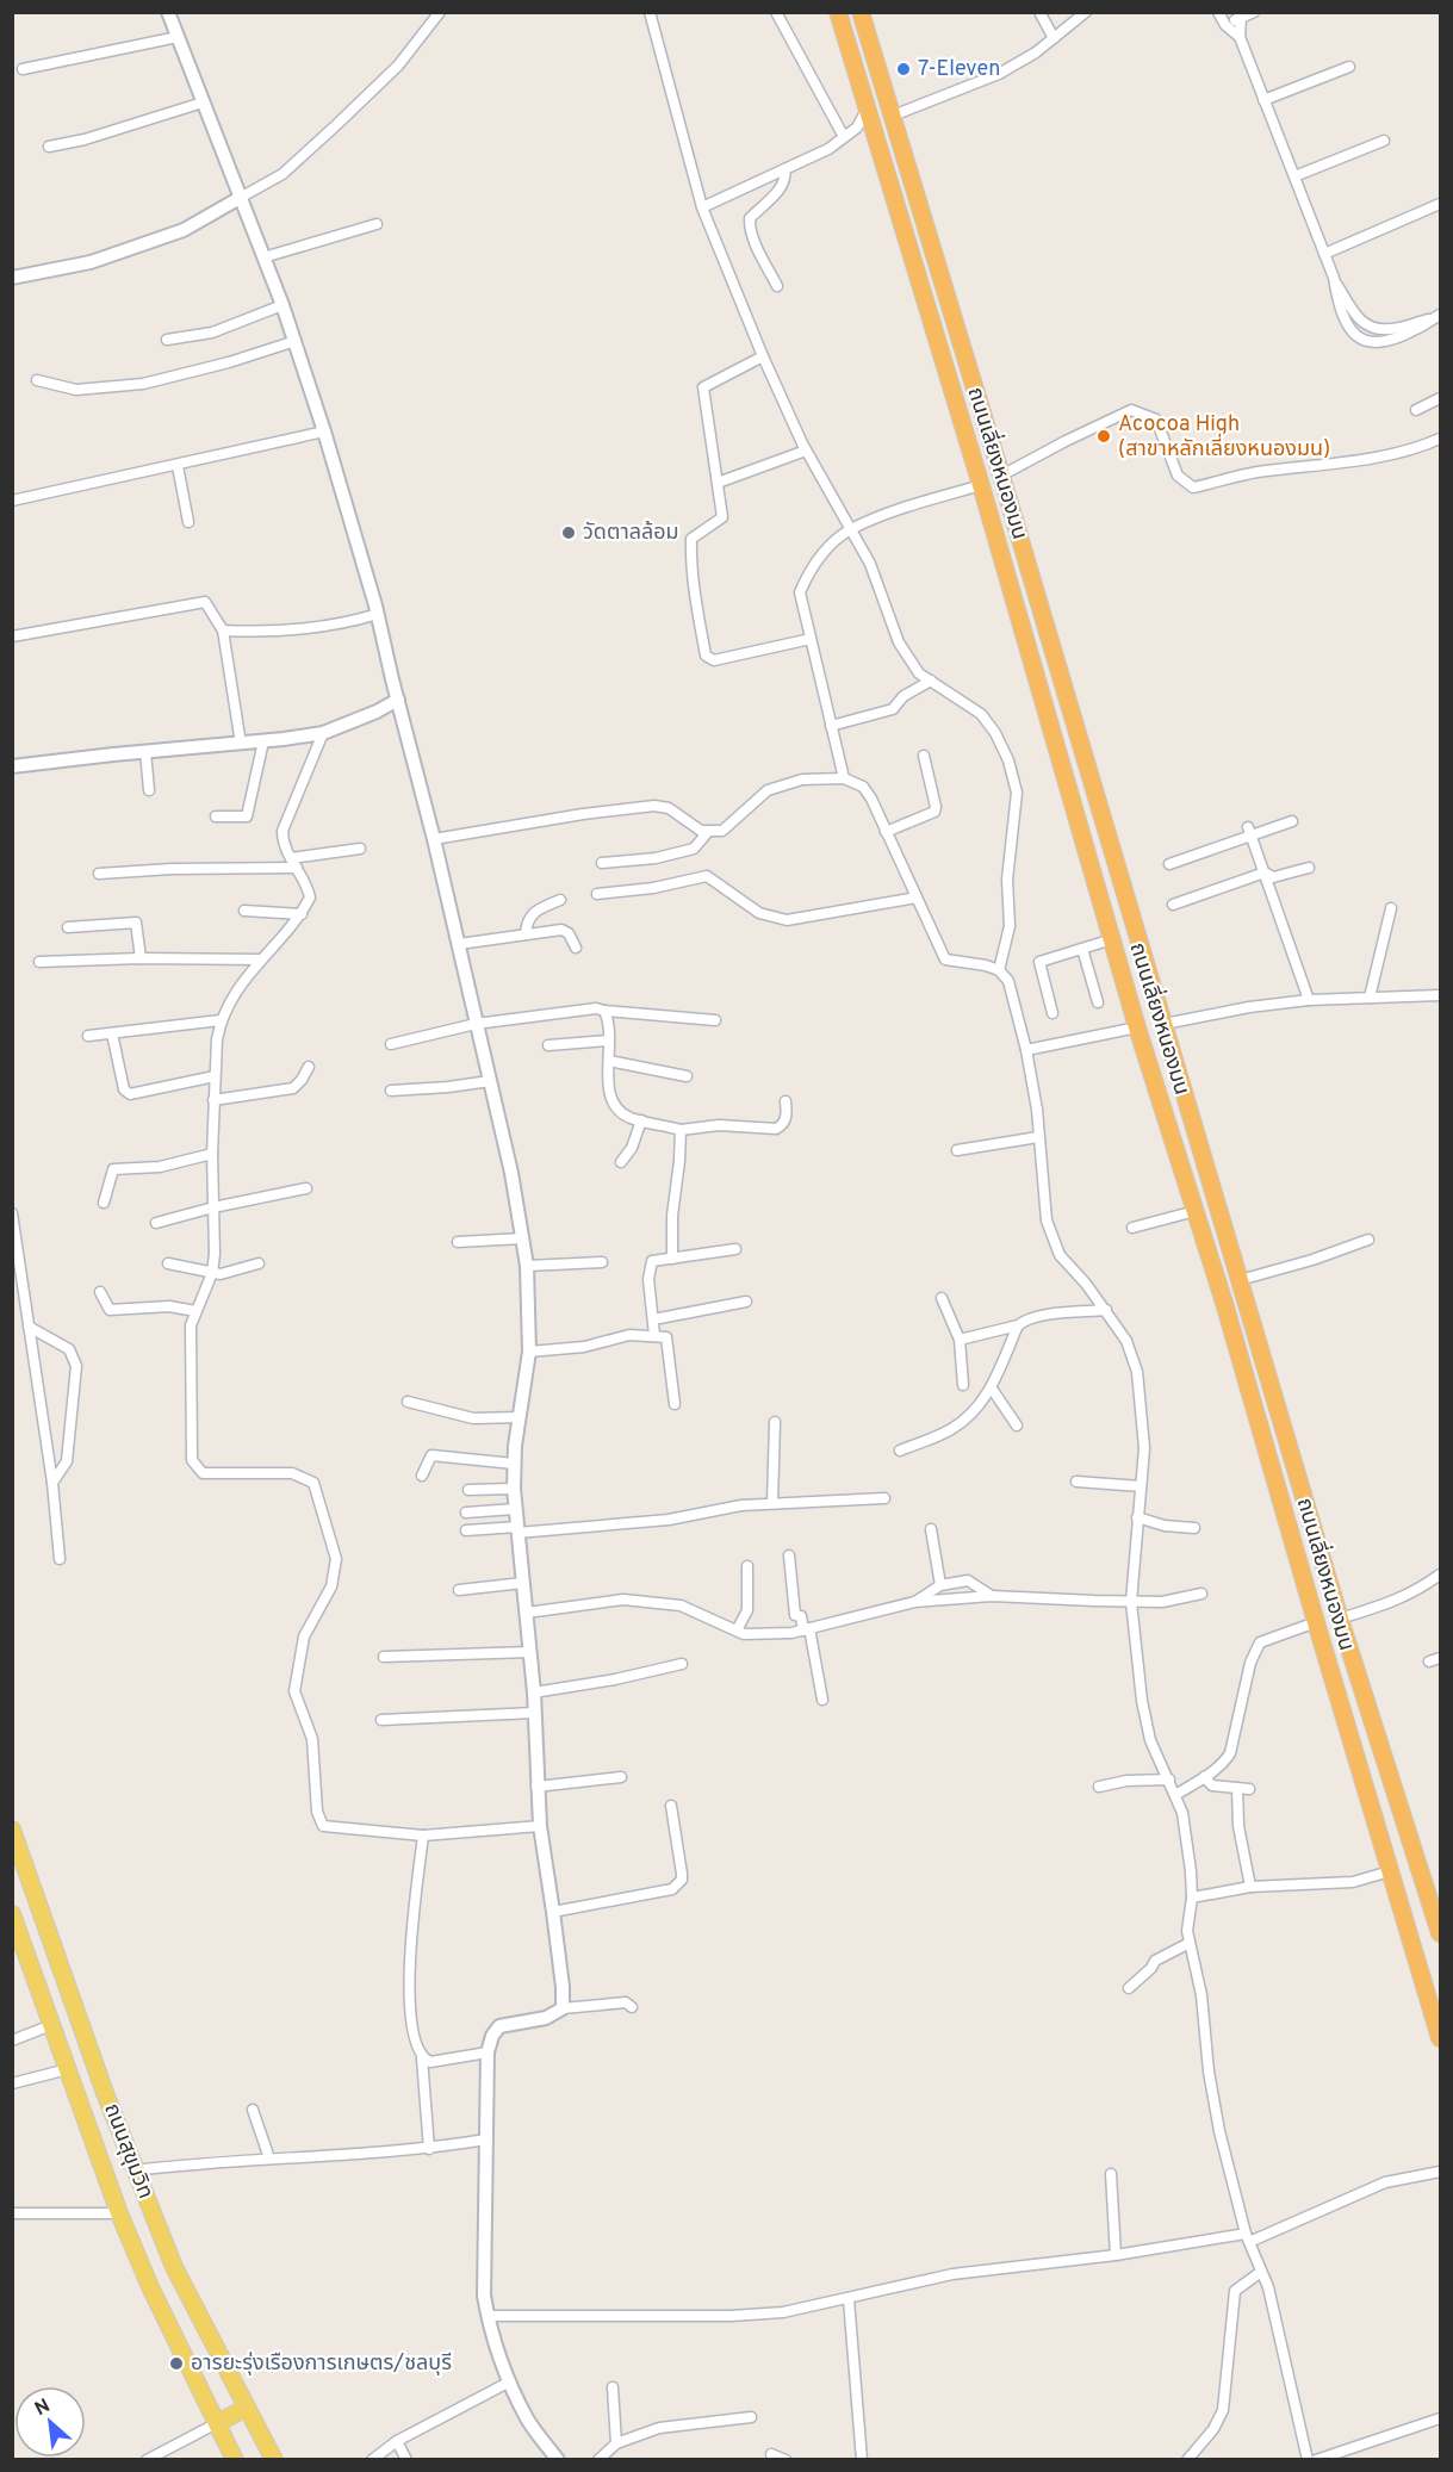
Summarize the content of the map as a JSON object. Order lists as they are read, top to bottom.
{
  "streets": {
    "highway": ["ถนนเลี่ยงหนองมน"],
    "main road": ["ถนนสุขุมวิท"]
  },
  "places": [
    "7-Eleven",
    "Acocoa High (สาขาหลักเลี่ยงหนองมน)",
    "วัดตาลล้อม",
    "อารยะรุ่งเรืองการเกษตร/ชลบุรี"
  ],
  "north": "top left"
}
